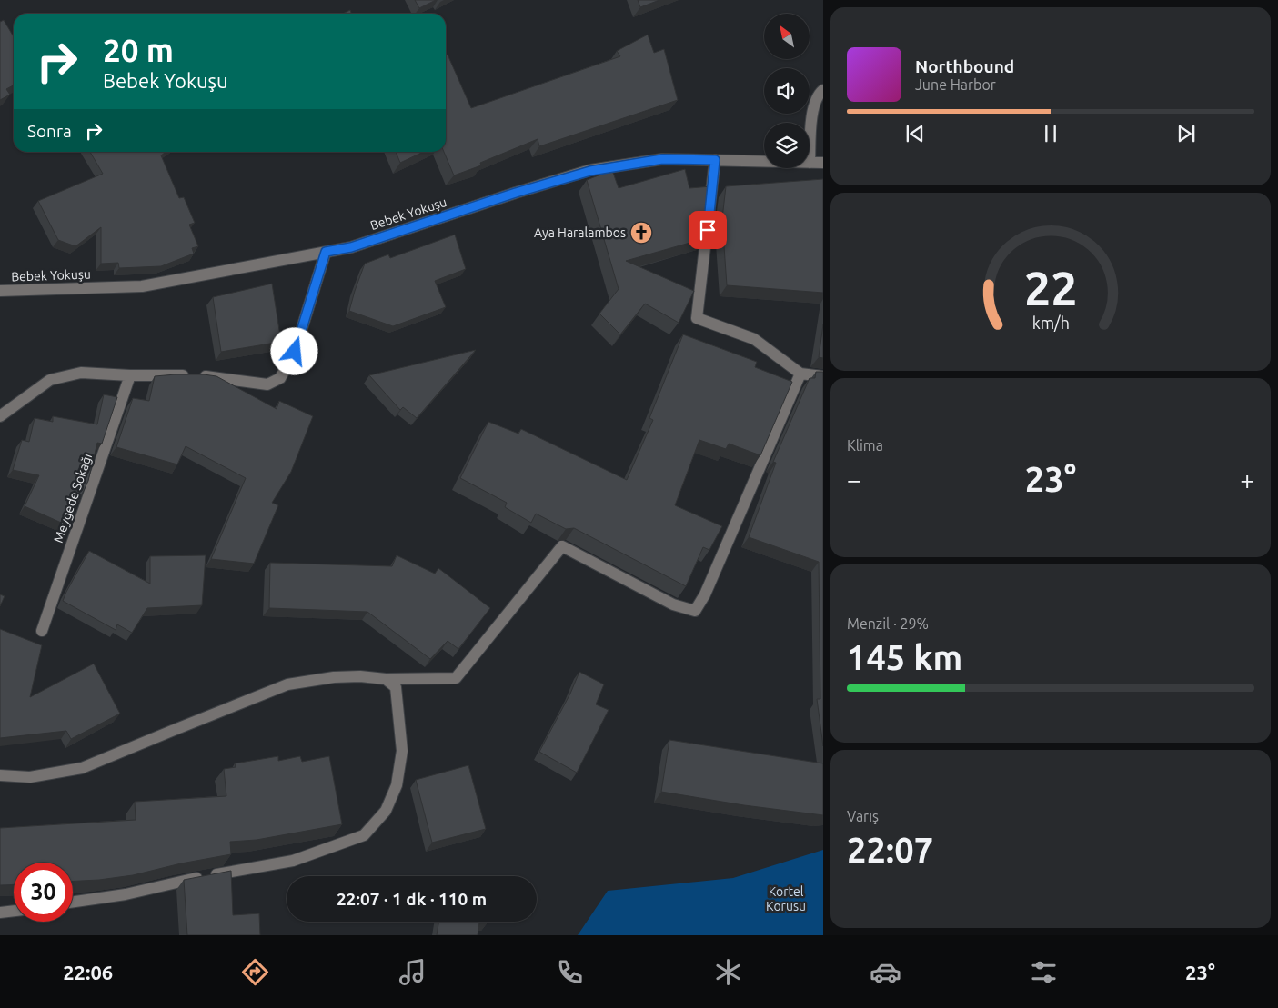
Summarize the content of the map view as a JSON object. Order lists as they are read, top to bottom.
{
  "streets": {
    "street": ["Bebek Yokuşu", "Meygede Sokağı"]
  },
  "parks": ["Kortel Korusu"],
  "places": {
    "church": ["Aya Haralambos"]
  },
  "north": "top left",
  "page": {
    "turn": ["20 m", "Bebek Yokuşu"],
    "song": ["Northbound", "June Harbor"],
    "then": "Sonra",
    "tile": [
      "Klima",
      ["Menzil · 29%", "145 km"],
      ["Varış", "22:07"]
    ],
    "heat": ["−", "23°", "+"],
    "limit": "30",
    "trip": "22:07 · 1 dk · 110 m",
    "tabs": ["22:06", "23°"],
    "gauge": ["22", "km/h"]
  }
}
